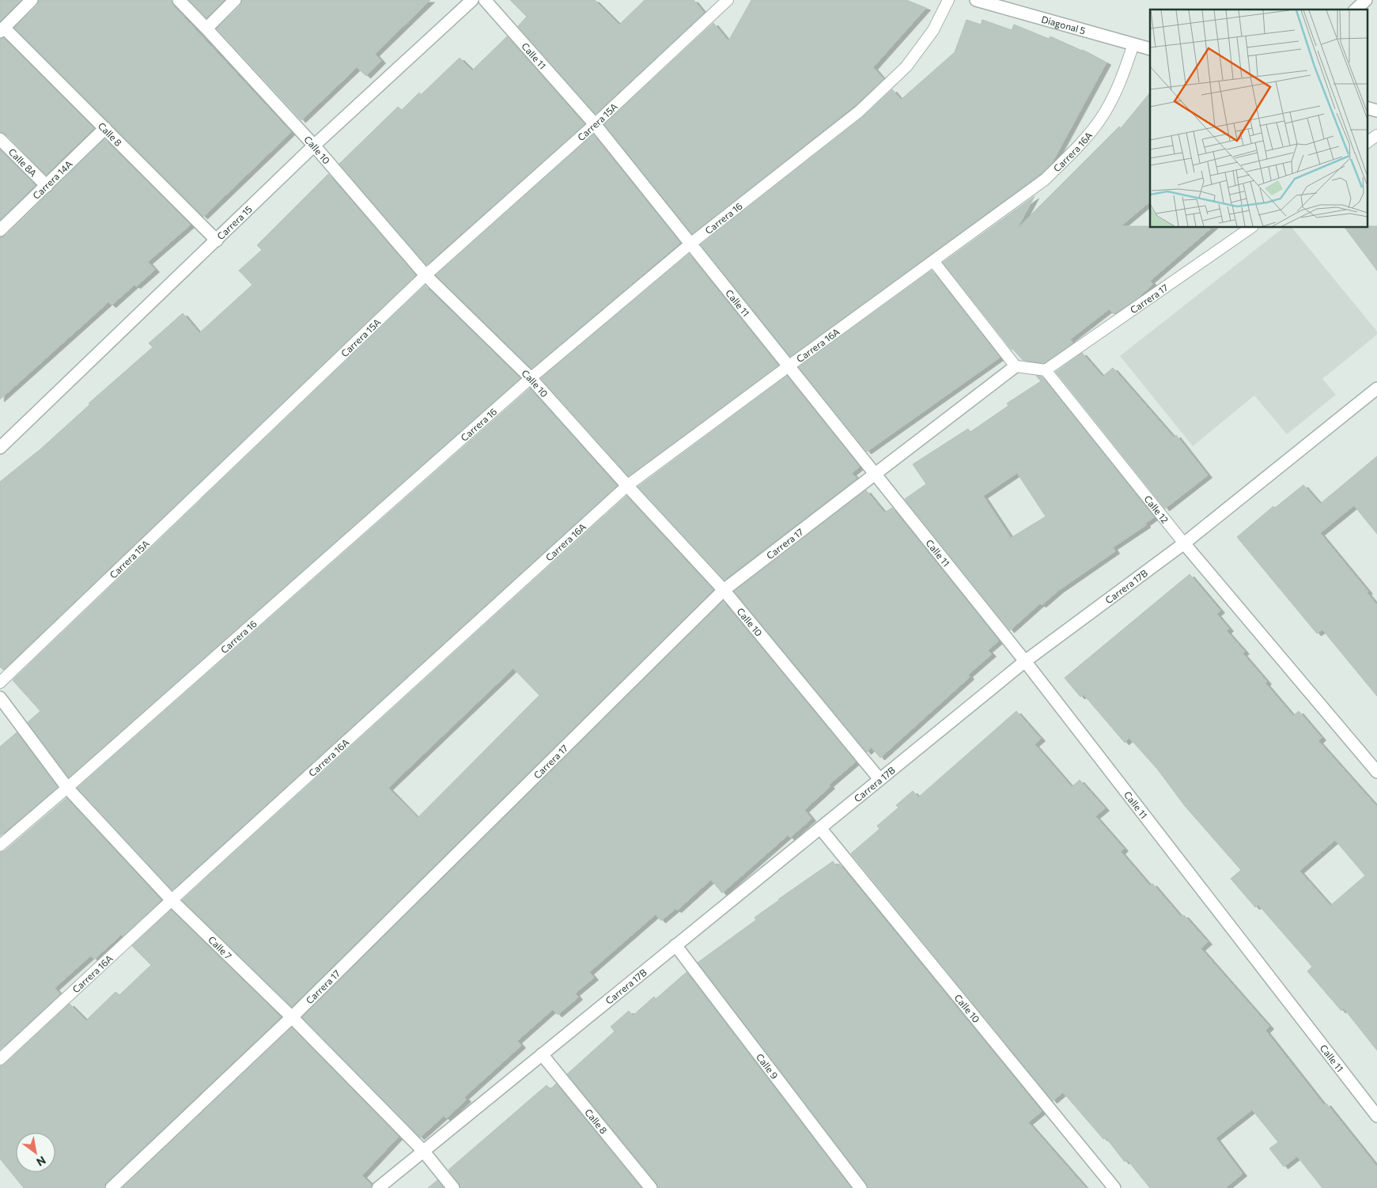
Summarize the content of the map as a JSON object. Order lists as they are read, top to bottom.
{
  "streets": {
    "street": [
      "Diagonal 5",
      "Calle 11",
      "Calle 8",
      "Calle 10",
      "Calle 8A",
      "Carrera 14A",
      "Carrera 15",
      "Carrera 17",
      "Calle 12",
      "Carrera 17B",
      "Calle 7",
      "Calle 9"
    ],
    "lane": ["Carrera 15A", "Carrera 16A", "Carrera 16"]
  },
  "crossings": [
    ["Diagonal 5", "Carrera 16A"],
    ["Calle 11", "Carrera 15A"],
    ["Calle 11", "Carrera 16A"],
    ["Calle 11", "Carrera 16"],
    ["Calle 11", "Carrera 17"],
    ["Calle 11", "Carrera 17B"],
    ["Carrera 15A", "Calle 10"],
    ["Calle 8", "Carrera 14A"],
    ["Calle 8", "Carrera 15"],
    ["Calle 8", "Carrera 17B"],
    ["Calle 10", "Carrera 16A"],
    ["Calle 10", "Carrera 16"],
    ["Calle 10", "Carrera 15"],
    ["Calle 10", "Carrera 17"],
    ["Calle 10", "Carrera 17B"],
    ["Carrera 16A", "Calle 7"],
    ["Calle 8A", "Carrera 14A"],
    ["Carrera 16", "Calle 7"],
    ["Carrera 17", "Calle 12"],
    ["Carrera 17", "Calle 7"],
    ["Calle 12", "Carrera 17B"],
    ["Carrera 17B", "Calle 7"],
    ["Carrera 17B", "Calle 9"]
  ],
  "north": "bottom right"
}
